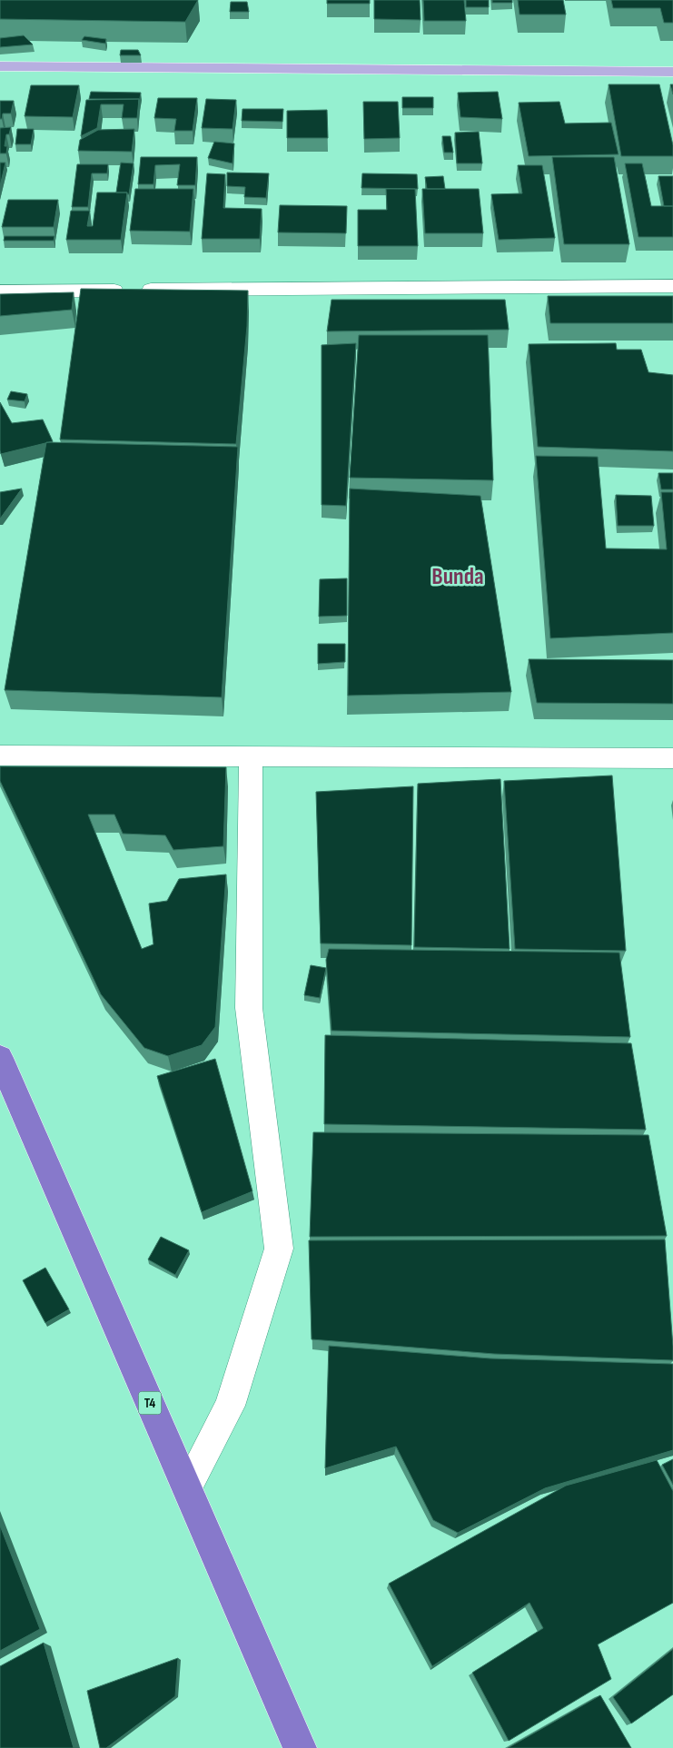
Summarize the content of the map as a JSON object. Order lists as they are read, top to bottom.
{
  "streets": {
    "highway": ["T4"]
  },
  "districts": ["Bunda"]
}
